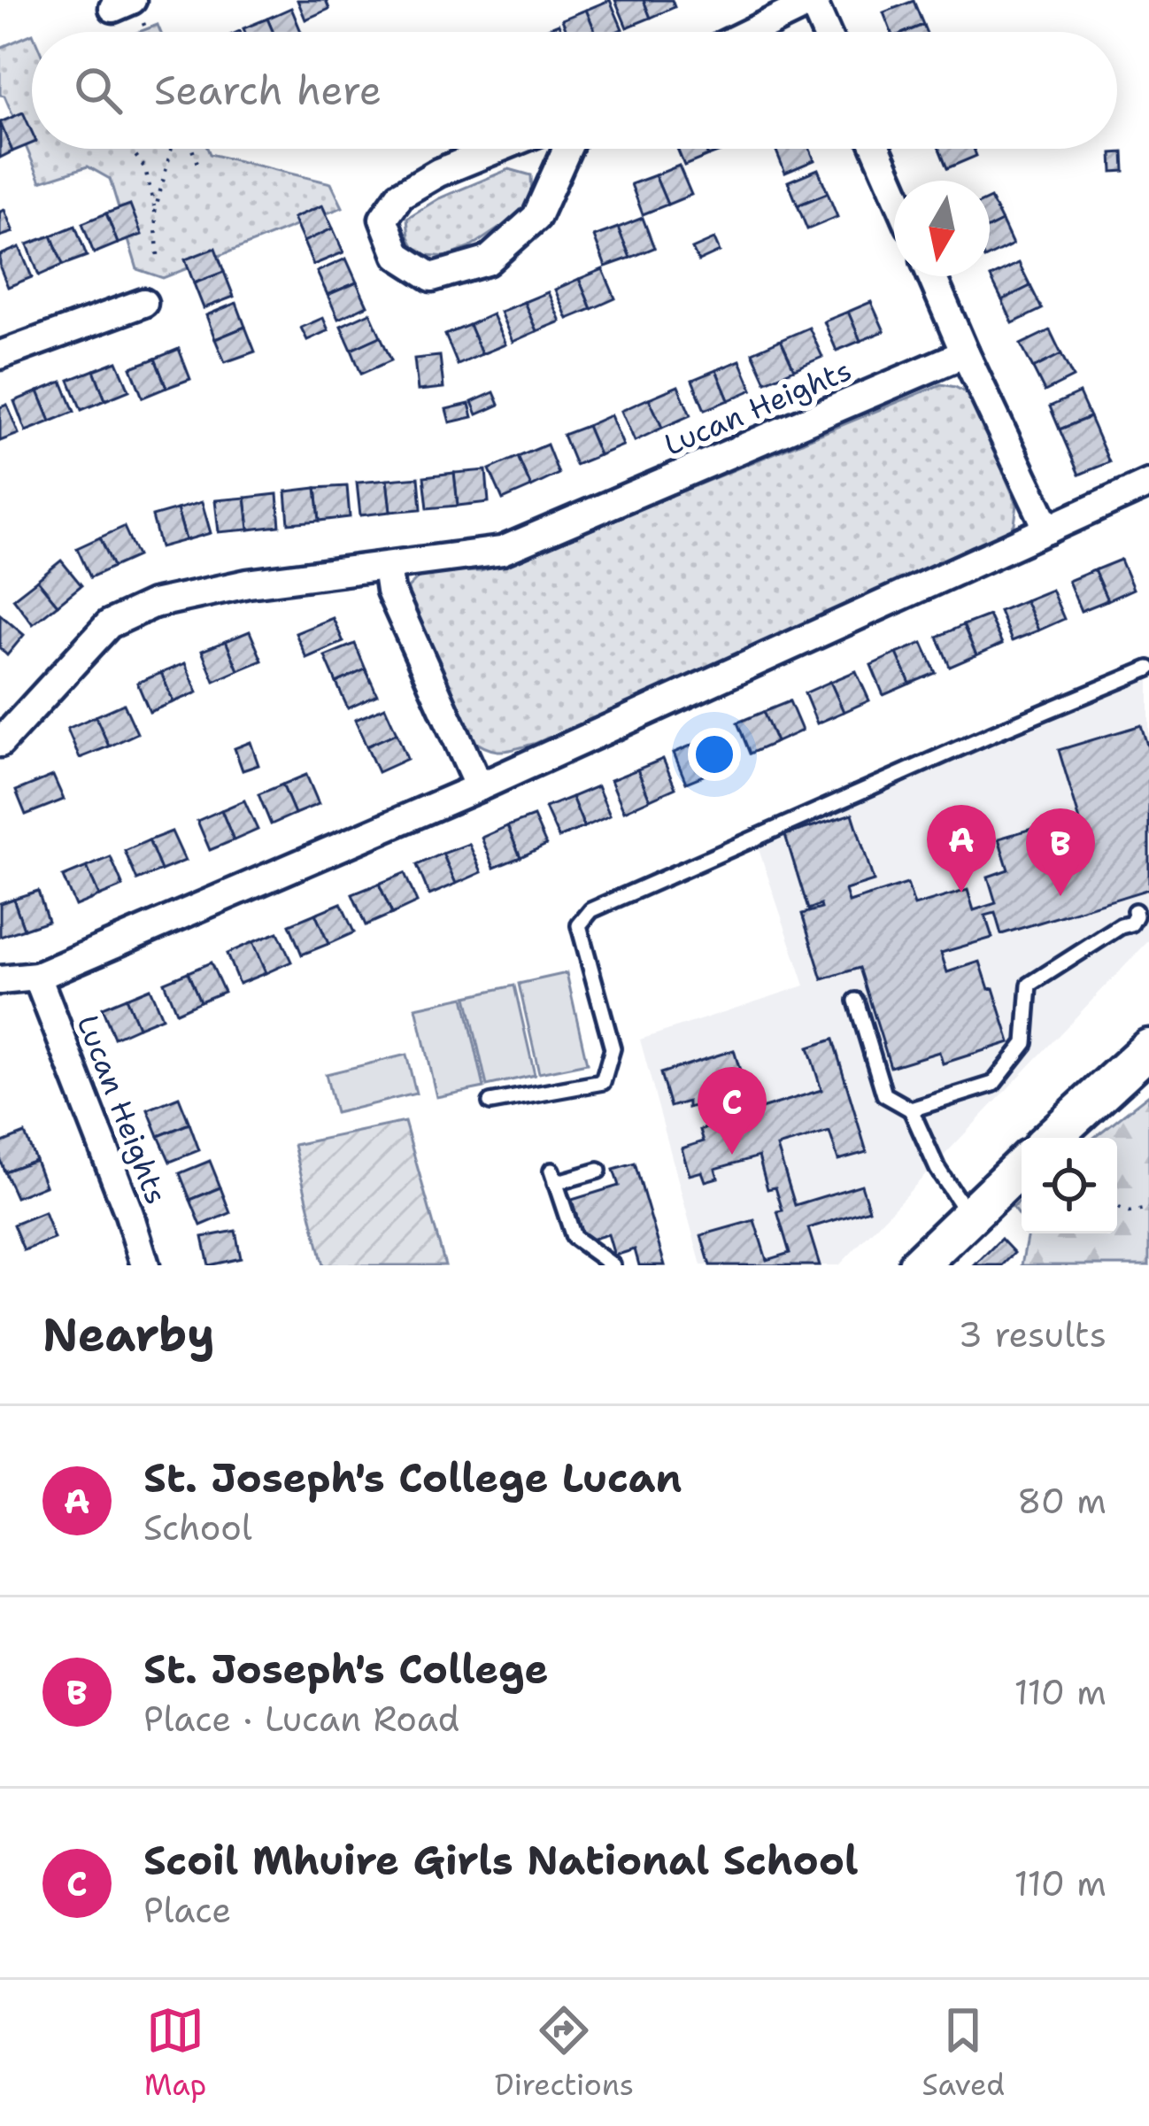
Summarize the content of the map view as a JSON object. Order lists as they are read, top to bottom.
{
  "streets": {
    "street": ["Lucan Heights"]
  },
  "north": "bottom",
  "page": {
    "search": "Search here",
    "pins": ["A", "B", "C"],
    "heading": ["Nearby", "3 results"],
    "list": [
      {
        "mark": "A",
        "name": "St. Joseph's College Lucan",
        "note": "School",
        "value": "80 m"
      },
      {
        "mark": "B",
        "name": "St. Joseph's College",
        "note": "Place · Lucan Road",
        "value": "110 m"
      },
      {
        "mark": "C",
        "name": "Scoil Mhuire Girls National School",
        "note": "Place",
        "value": "110 m"
      }
    ],
    "nav": ["Map", "Directions", "Saved"]
  }
}
